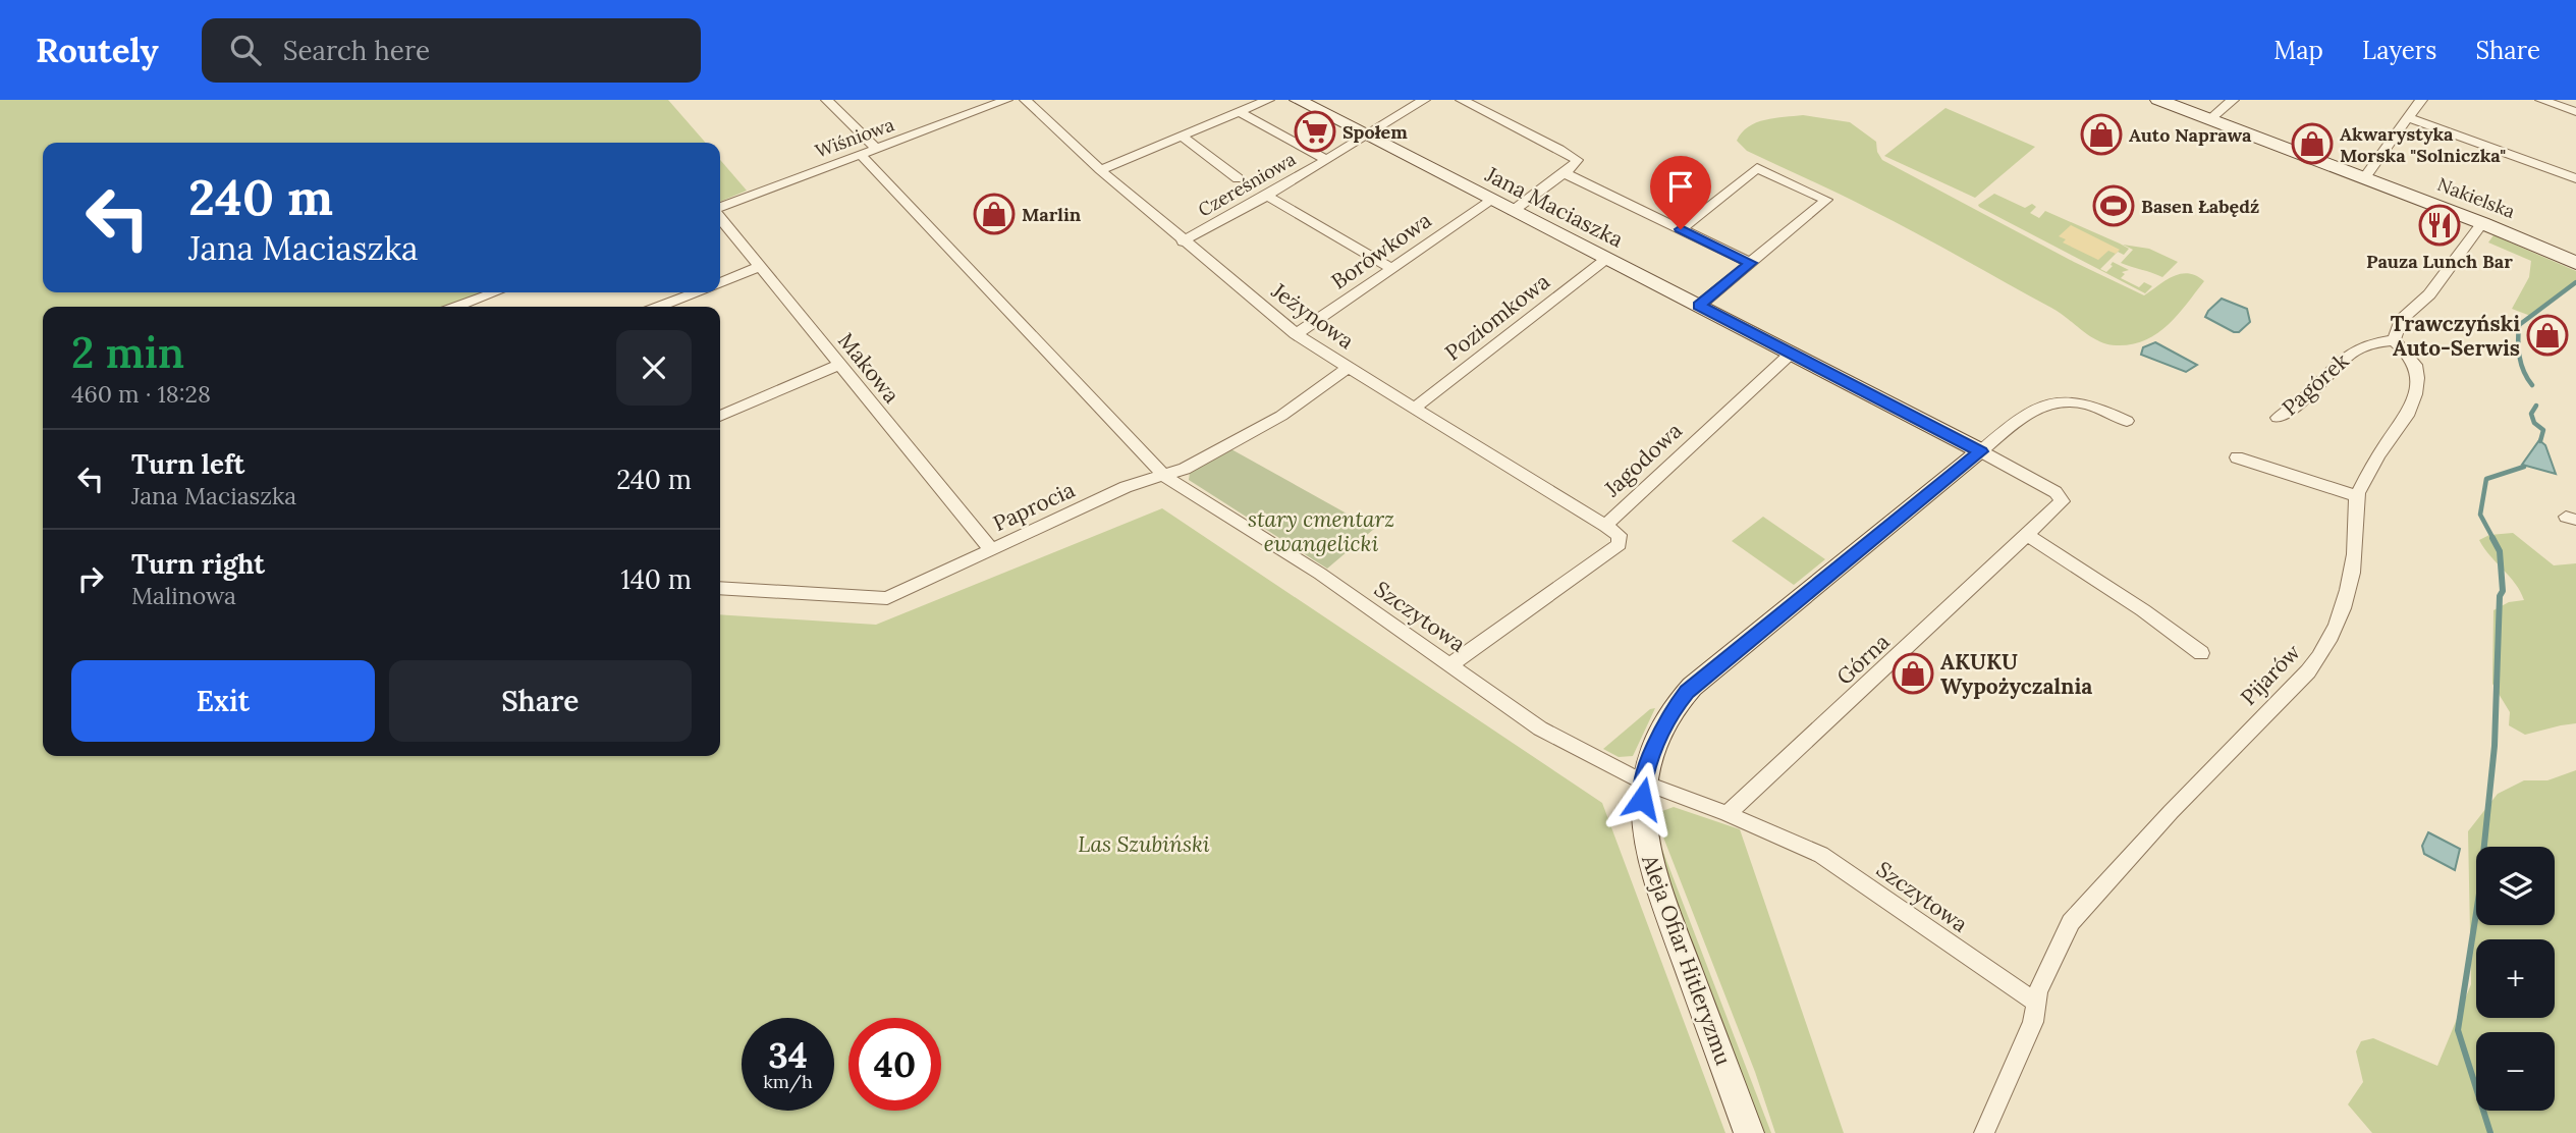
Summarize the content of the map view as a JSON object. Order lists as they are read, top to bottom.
{
  "streets": {
    "main road": ["Nakielska"],
    "street": [
      "Wiśniowa",
      "Czereśniowa",
      "Jana Maciaszka",
      "Borówkowa",
      "Jeżynowa",
      "Poziomkowa",
      "Makowa",
      "Pagórek",
      "Jagodowa",
      "Paprocia",
      "Szczytowa",
      "Górna",
      "Pijarów",
      "Aleja Ofiar Hitleryzmu"
    ]
  },
  "crossings": [
    ["Wiśniowa", "Szczytowa"],
    ["Czereśniowa", "Jana Maciaszka"],
    ["Czereśniowa", "Jeżynowa"],
    ["Jana Maciaszka", "Borówkowa"],
    ["Jana Maciaszka", "Poziomkowa"],
    ["Jana Maciaszka", "Jagodowa"],
    ["Jana Maciaszka", "Górna"],
    ["Borówkowa", "Jeżynowa"],
    ["Jeżynowa", "Poziomkowa"],
    ["Jeżynowa", "Jagodowa"],
    ["Jeżynowa", "Paprocia"],
    ["Makowa", "Paprocia"],
    ["Pagórek", "Pijarów"],
    ["Jagodowa", "Szczytowa"],
    ["Paprocia", "Szczytowa"],
    ["Szczytowa", "Górna"],
    ["Szczytowa", "Pijarów"],
    ["Szczytowa", "Aleja Ofiar Hitleryzmu"]
  ],
  "parks": ["stary cmentarz ewangelicki", "Las Szubiński"],
  "places": {
    "supermarket": ["Społem"],
    "shop": [
      "Auto Naprawa",
      "Akwarystyka Morska \"Solniczka\"",
      "Marlin",
      "Trawczyński Auto-Serwis",
      "AKUKU Wypożyczalnia"
    ],
    "sports": ["Basen Łabędź"],
    "restaurant": ["Pauza Lunch Bar"]
  },
  "page": {
    "header": "Routely",
    "search": "Search here",
    "nav": ["Map", "Layers", "Share"],
    "turn": ["240 m", "Jana Maciaszka"],
    "heading": ["2 min", "460 m · 18:28"],
    "list": [
      {
        "name": "Turn left",
        "note": "Jana Maciaszka",
        "value": "240 m"
      },
      {
        "name": "Turn right",
        "note": "Malinowa",
        "value": "140 m"
      }
    ],
    "buttons": ["Exit", "Share"],
    "map_buttons": ["+", "−"],
    "speed": "34 km/h",
    "limit": "40"
  }
}
